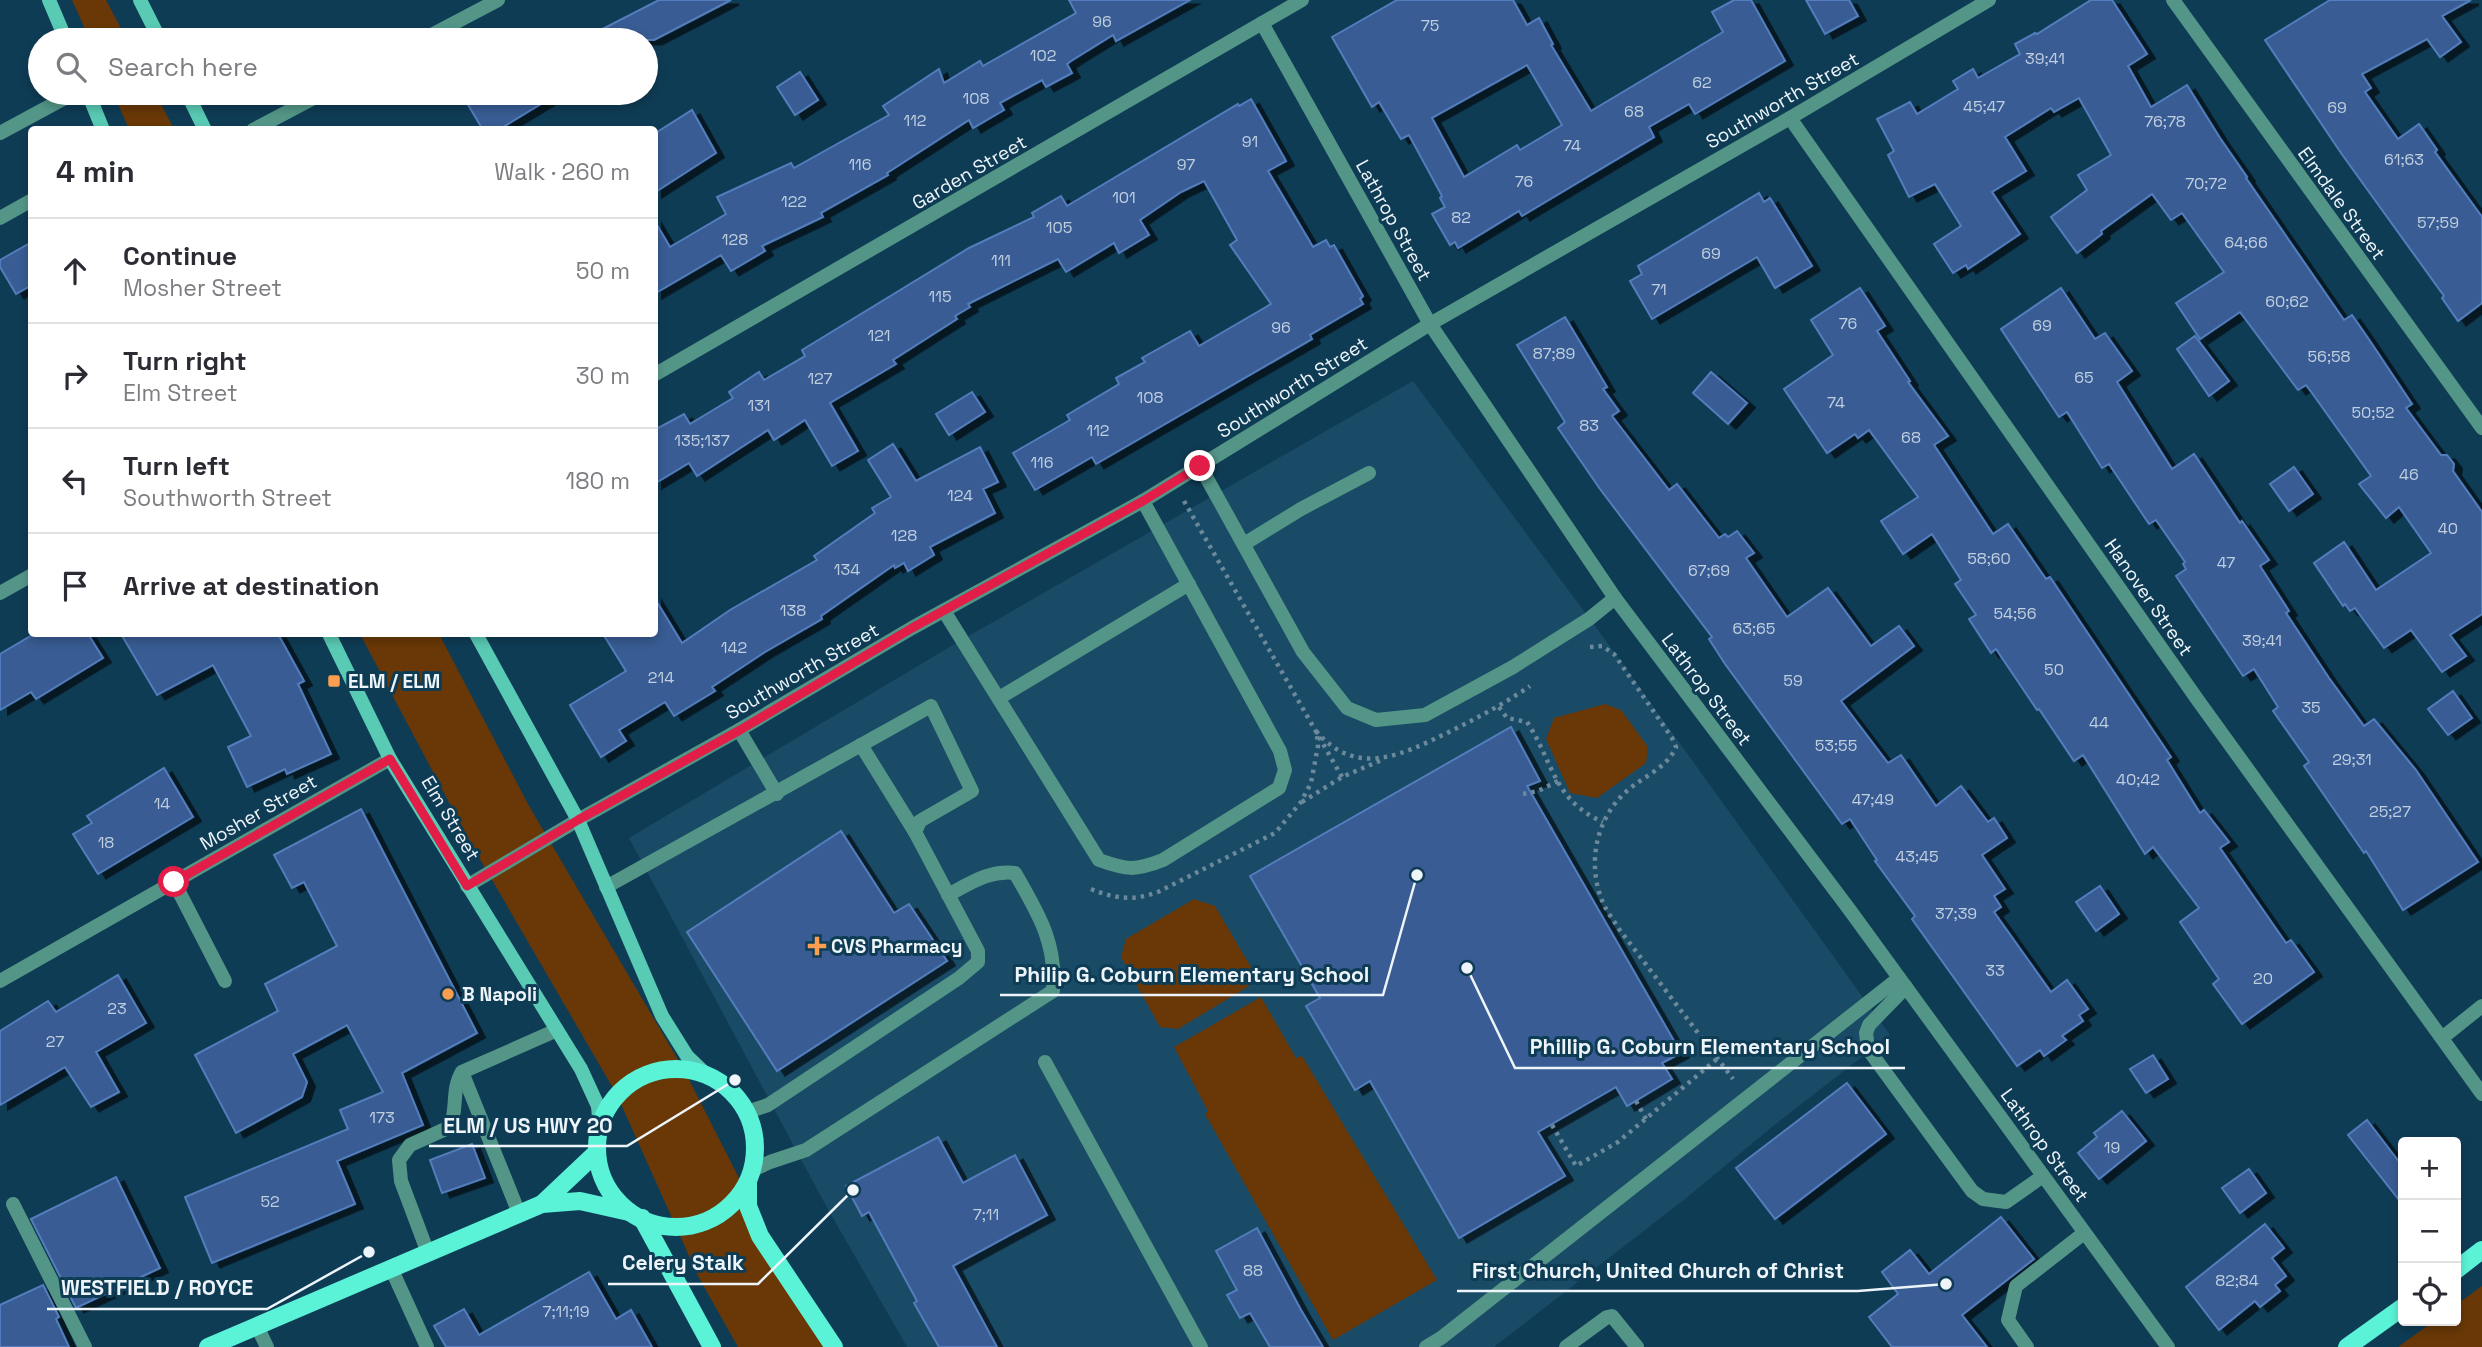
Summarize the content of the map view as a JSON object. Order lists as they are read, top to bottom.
{
  "streets": {
    "main road": ["Elm Street"],
    "street": [
      "Southworth Street",
      "Garden Street",
      "Elmdale Street",
      "Lathrop Street",
      "Hanover Street",
      "Mosher Street"
    ]
  },
  "crossings": [
    ["Southworth Street", "Lathrop Street"],
    ["Southworth Street", "Hanover Street"],
    ["Southworth Street", "Elm Street"],
    ["Garden Street", "Lathrop Street"],
    ["Mosher Street", "Elm Street"]
  ],
  "places": {
    "transit": ["ELM / ELM"],
    "other": [
      "Philip G. Coburn Elementary School",
      "Phillip G. Coburn Elementary School",
      "B Napoli",
      "ELM / US HWY 20",
      "Celery Stalk",
      "WESTFIELD / ROYCE",
      "First Church, United Church of Christ"
    ],
    "health": ["CVS Pharmacy"]
  },
  "house_numbers": [
    "96",
    "75",
    "102",
    "39;41",
    "62",
    "108",
    "45;47",
    "69",
    "68",
    "112",
    "76;78",
    "91",
    "74",
    "61;63",
    "116",
    "97",
    "76",
    "70;72",
    "101",
    "122",
    "82",
    "57;59",
    "105",
    "128",
    "64;66",
    "69",
    "111",
    "71",
    "115",
    "60;62",
    "76",
    "69",
    "96",
    "121",
    "87;89",
    "56;58",
    "65",
    "127",
    "108",
    "74",
    "131",
    "50;52",
    "83",
    "112",
    "68",
    "135;137",
    "116",
    "46",
    "124",
    "40",
    "128",
    "58;60",
    "47",
    "134",
    "67;69",
    "138",
    "54;56",
    "63;65",
    "39;41",
    "142",
    "50",
    "214",
    "59",
    "35",
    "44",
    "53;55",
    "29;31",
    "40;42",
    "47;49",
    "14",
    "25;27",
    "18",
    "43;45",
    "37;39",
    "33",
    "20",
    "23",
    "27",
    "173",
    "19",
    "52",
    "7;11",
    "88",
    "82;84",
    "7;11;19"
  ],
  "page": {
    "search": "Search here",
    "heading": ["4 min", "Walk · 260 m"],
    "list": [
      ["Continue", "Mosher Street", "50 m"],
      ["Turn right", "Elm Street", "30 m"],
      ["Turn left", "Southworth Street", "180 m"],
      "Arrive at destination"
    ],
    "map_buttons": ["+", "−"]
  }
}
